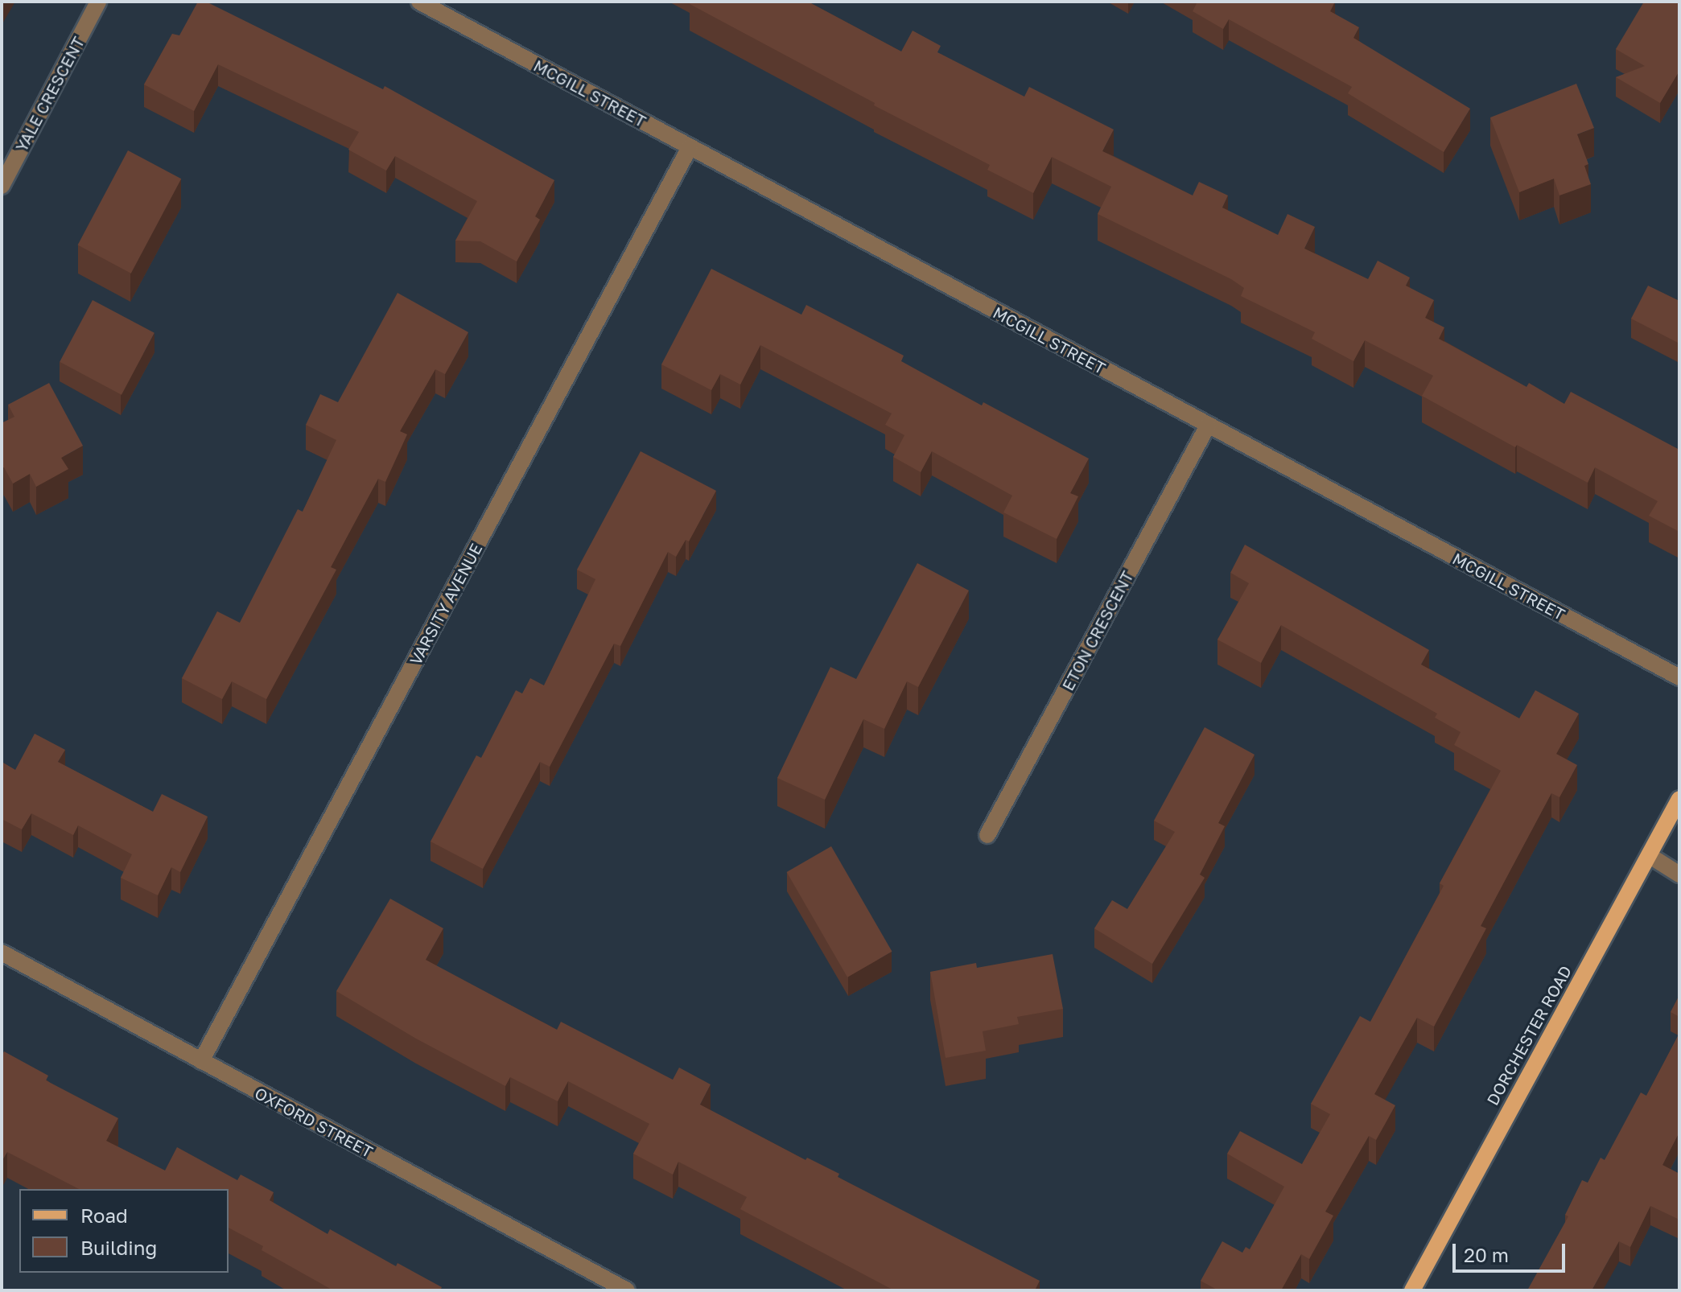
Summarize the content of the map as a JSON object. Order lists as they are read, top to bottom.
{
  "streets": {
    "main road": ["DORCHESTER ROAD"],
    "street": [
      "MCGILL STREET",
      "YALE CRESCENT",
      "VARSITY AVENUE",
      "ETON CRESCENT",
      "OXFORD STREET"
    ]
  },
  "crossings": [
    ["MCGILL STREET", "VARSITY AVENUE"],
    ["MCGILL STREET", "ETON CRESCENT"],
    ["VARSITY AVENUE", "OXFORD STREET"]
  ],
  "legend": ["Road", "Building"],
  "scale_bar": "20 m"
}
